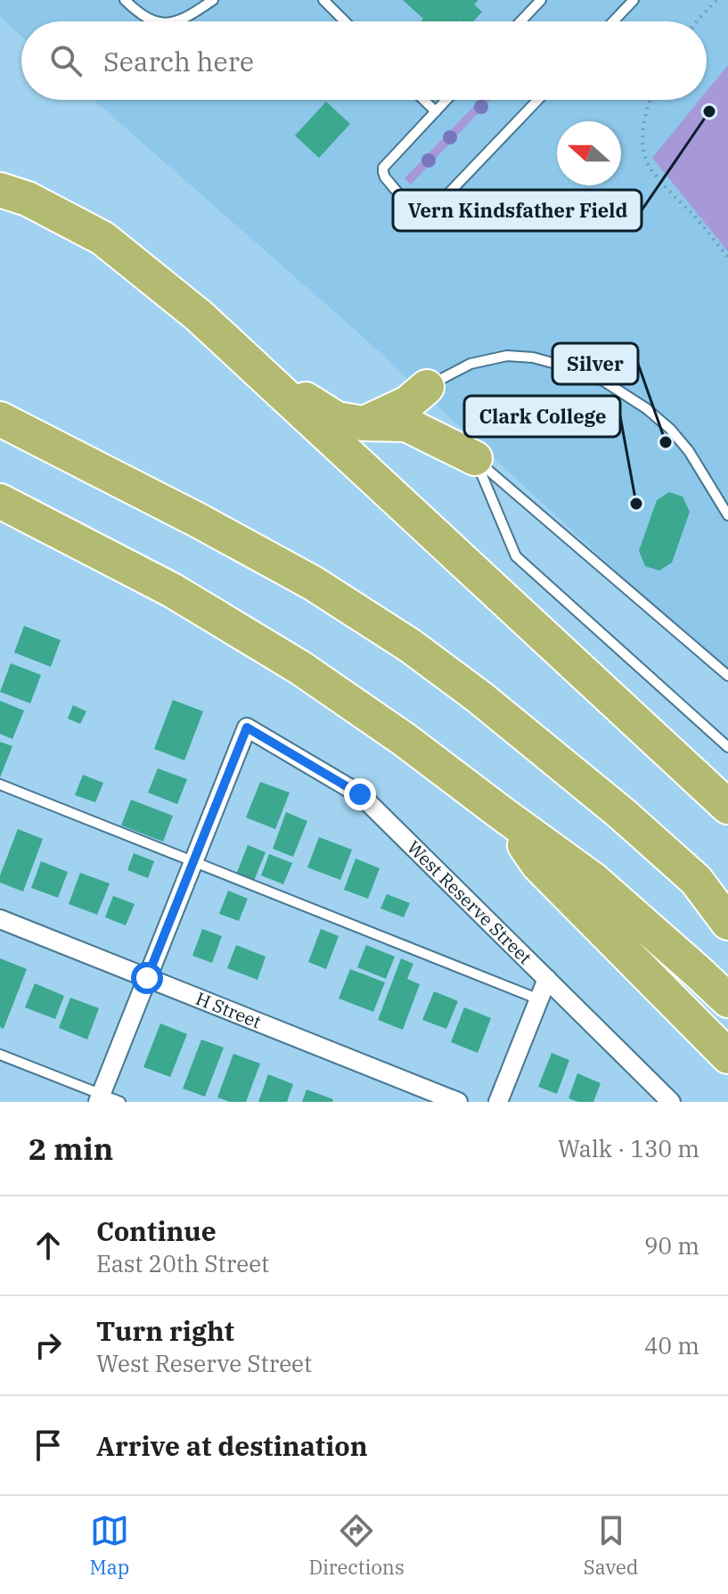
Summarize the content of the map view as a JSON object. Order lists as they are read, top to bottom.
{
  "streets": {
    "street": ["West Reserve Street", "H Street"]
  },
  "places": ["Vern Kindsfather Field", "Silver", "Clark College"],
  "north": "left",
  "page": {
    "search": "Search here",
    "heading": ["2 min", "Walk · 130 m"],
    "list": [
      ["Continue", "East 20th Street", "90 m"],
      ["Turn right", "West Reserve Street", "40 m"],
      "Arrive at destination"
    ],
    "nav": ["Map", "Directions", "Saved"]
  }
}
